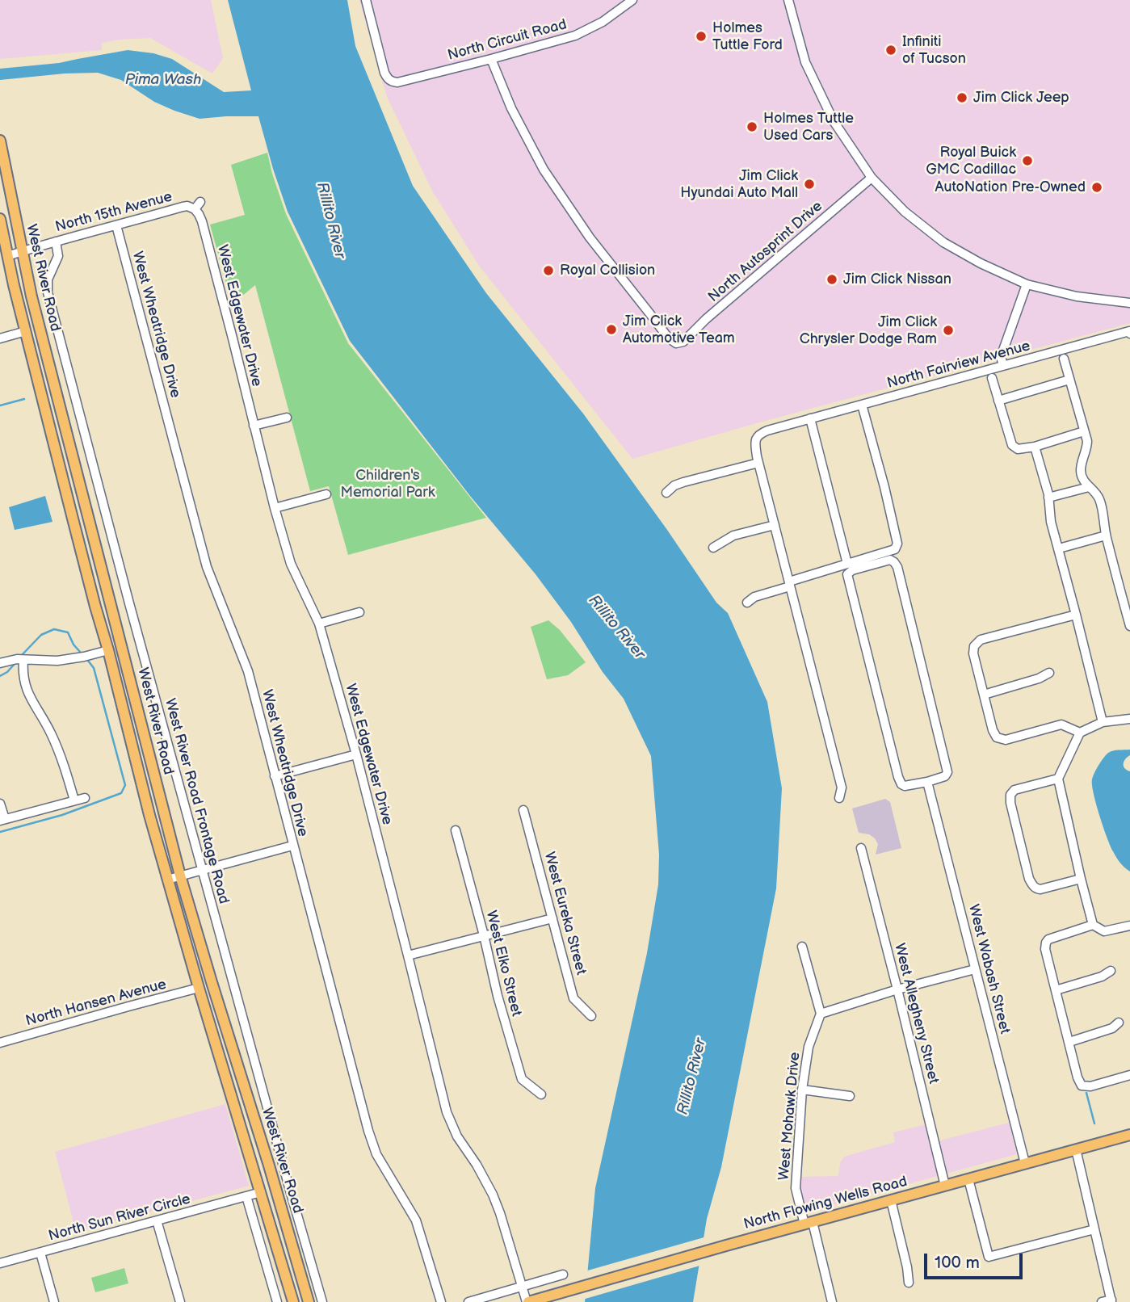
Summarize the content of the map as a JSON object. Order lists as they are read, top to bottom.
{
  "streets": {
    "main road": ["West River Road", "North Flowing Wells Road"],
    "street": [
      "North Circuit Road",
      "North 15th Avenue",
      "North Autosprint Drive",
      "West Edgewater Drive",
      "West Wheatridge Drive",
      "North Fairview Avenue",
      "West River Road Frontage Road",
      "West Eureka Street",
      "West Elko Street",
      "West Wabash Street",
      "North Hansen Avenue",
      "West Allegheny Street",
      "West Mohawk Drive",
      "North Sun River Circle"
    ]
  },
  "crossings": [
    ["North Circuit Road", "North Autosprint Drive"],
    ["North 15th Avenue", "West River Road"],
    ["North 15th Avenue", "West Edgewater Drive"],
    ["North 15th Avenue", "West Wheatridge Drive"],
    ["North 15th Avenue", "West River Road Frontage Road"],
    ["West River Road", "North Hansen Avenue"],
    ["West River Road", "North Sun River Circle"],
    ["West Edgewater Drive", "North Flowing Wells Road"],
    ["West Wabash Street", "North Flowing Wells Road"],
    ["West Allegheny Street", "North Flowing Wells Road"],
    ["West Mohawk Drive", "North Flowing Wells Road"]
  ],
  "water": ["Pima Wash", "Rillito River"],
  "parks": ["Children's Memorial Park"],
  "places": [
    "Holmes Tuttle Ford",
    "Infiniti of Tucson",
    "Jim Click Jeep",
    "Holmes Tuttle Used Cars",
    "Royal Buick GMC Cadillac",
    "Jim Click Hyundai Auto Mall",
    "AutoNation Pre-Owned",
    "Royal Collision",
    "Jim Click Nissan",
    "Jim Click Automotive Team",
    "Jim Click Chrysler Dodge Ram"
  ],
  "scale_bar": "100 m"
}
